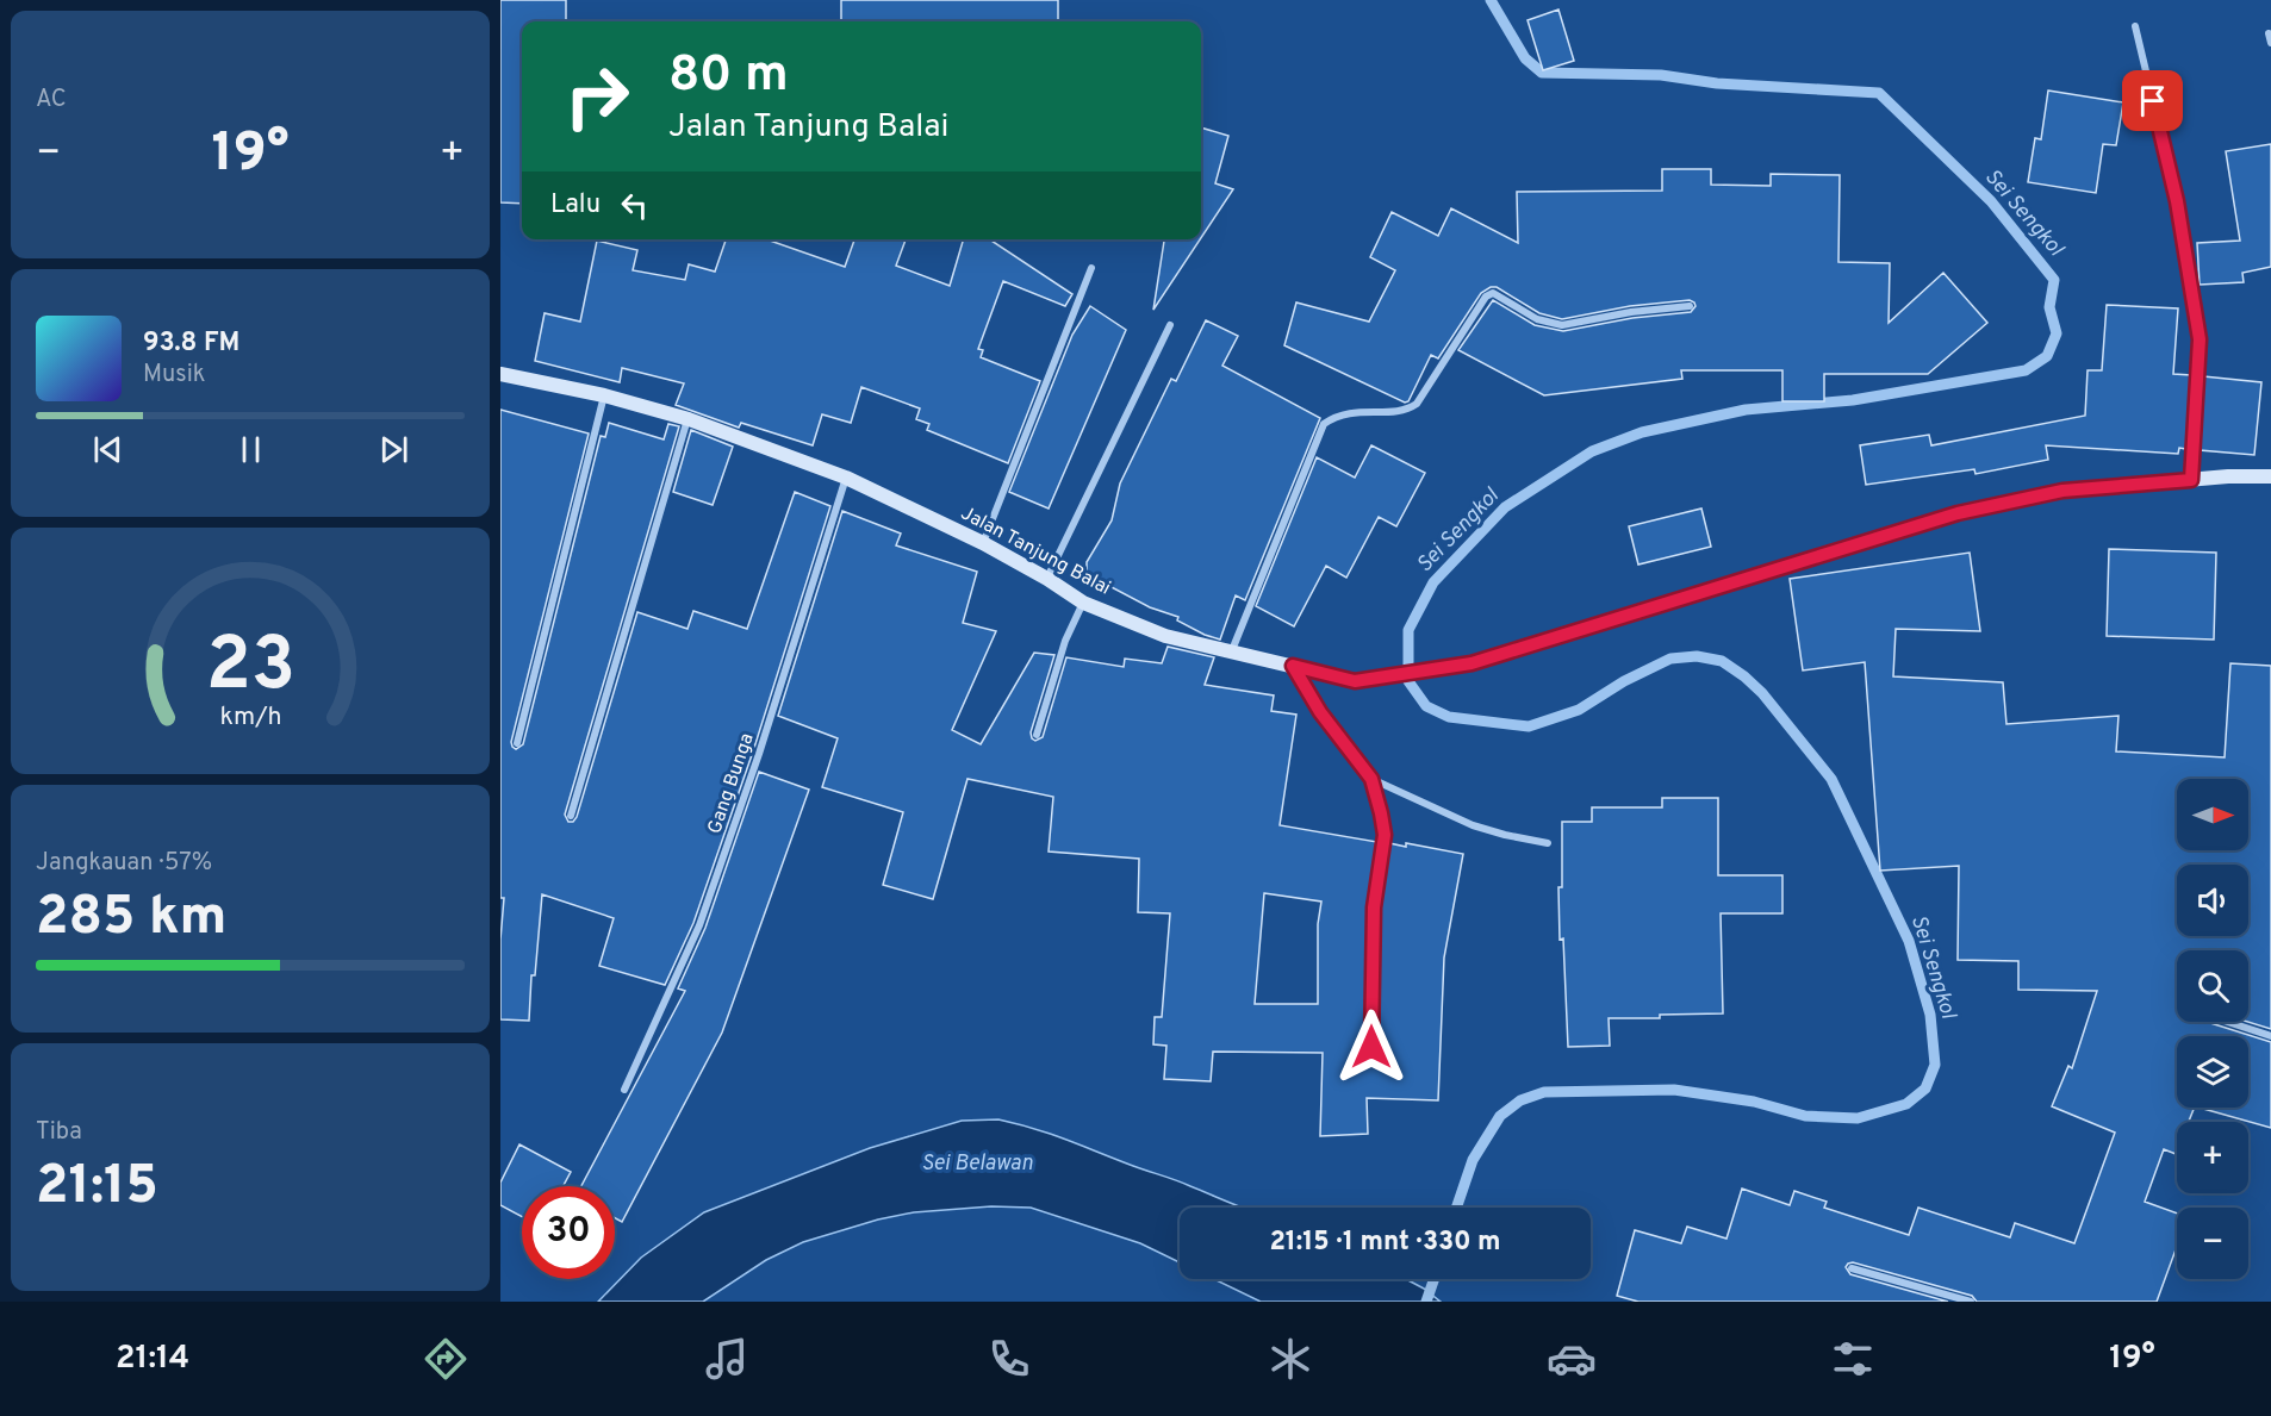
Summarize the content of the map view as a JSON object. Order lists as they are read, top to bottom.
{
  "streets": {
    "street": ["Jalan Tanjung Balai", "Gang Bunga"]
  },
  "crossings": [
    ["Jalan Tanjung Balai", "Gang Bunga"]
  ],
  "water": ["Sei Sengkol", "Sei Belawan"],
  "north": "right",
  "page": {
    "tile": [
      "AC",
      ["Jangkauan · 57%", "285 km"],
      ["Tiba", "21:15"]
    ],
    "turn": ["80 m", "Jalan Tanjung Balai"],
    "heat": ["−", "19°", "+"],
    "then": "Lalu",
    "song": ["93.8 FM", "Musik"],
    "map_buttons": ["+", "−"],
    "limit": "30",
    "trip": "21:15 · 1 mnt · 330 m",
    "tabs": ["21:14", "19°"],
    "gauge": ["23", "km/h"]
  }
}
